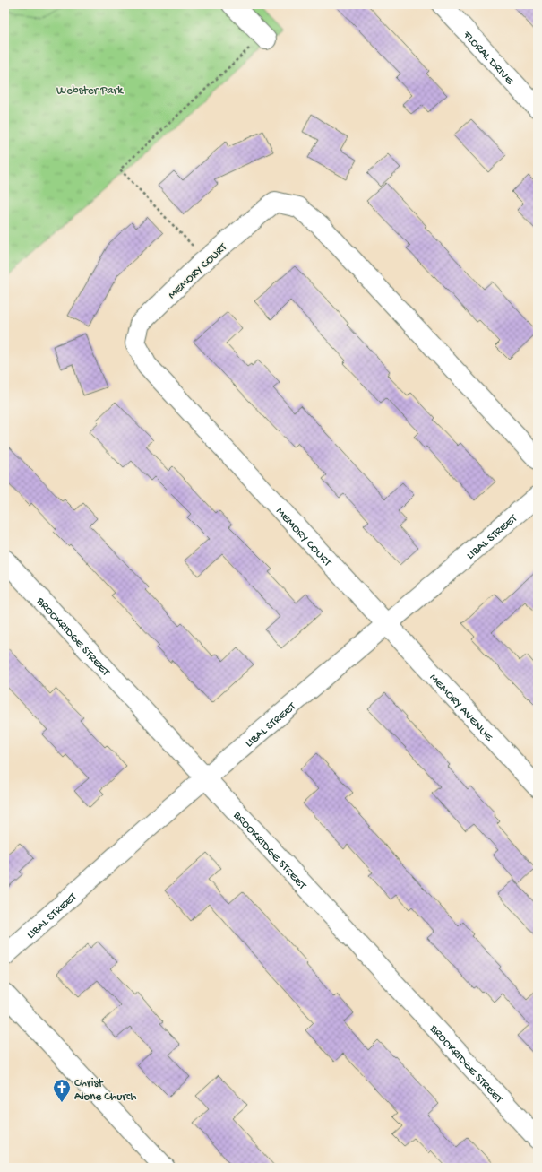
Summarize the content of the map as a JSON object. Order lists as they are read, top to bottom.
{
  "streets": {
    "street": [
      "FLORAL DRIVE",
      "MEMORY COURT",
      "LIBAL STREET",
      "BROOKRIDGE STREET",
      "MEMORY AVENUE"
    ]
  },
  "crossings": [
    ["MEMORY COURT", "LIBAL STREET"],
    ["MEMORY COURT", "MEMORY AVENUE"],
    ["LIBAL STREET", "BROOKRIDGE STREET"],
    ["LIBAL STREET", "MEMORY AVENUE"]
  ],
  "parks": ["Webster Park"],
  "places": {
    "church": ["Christ Alone Church"]
  }
}
